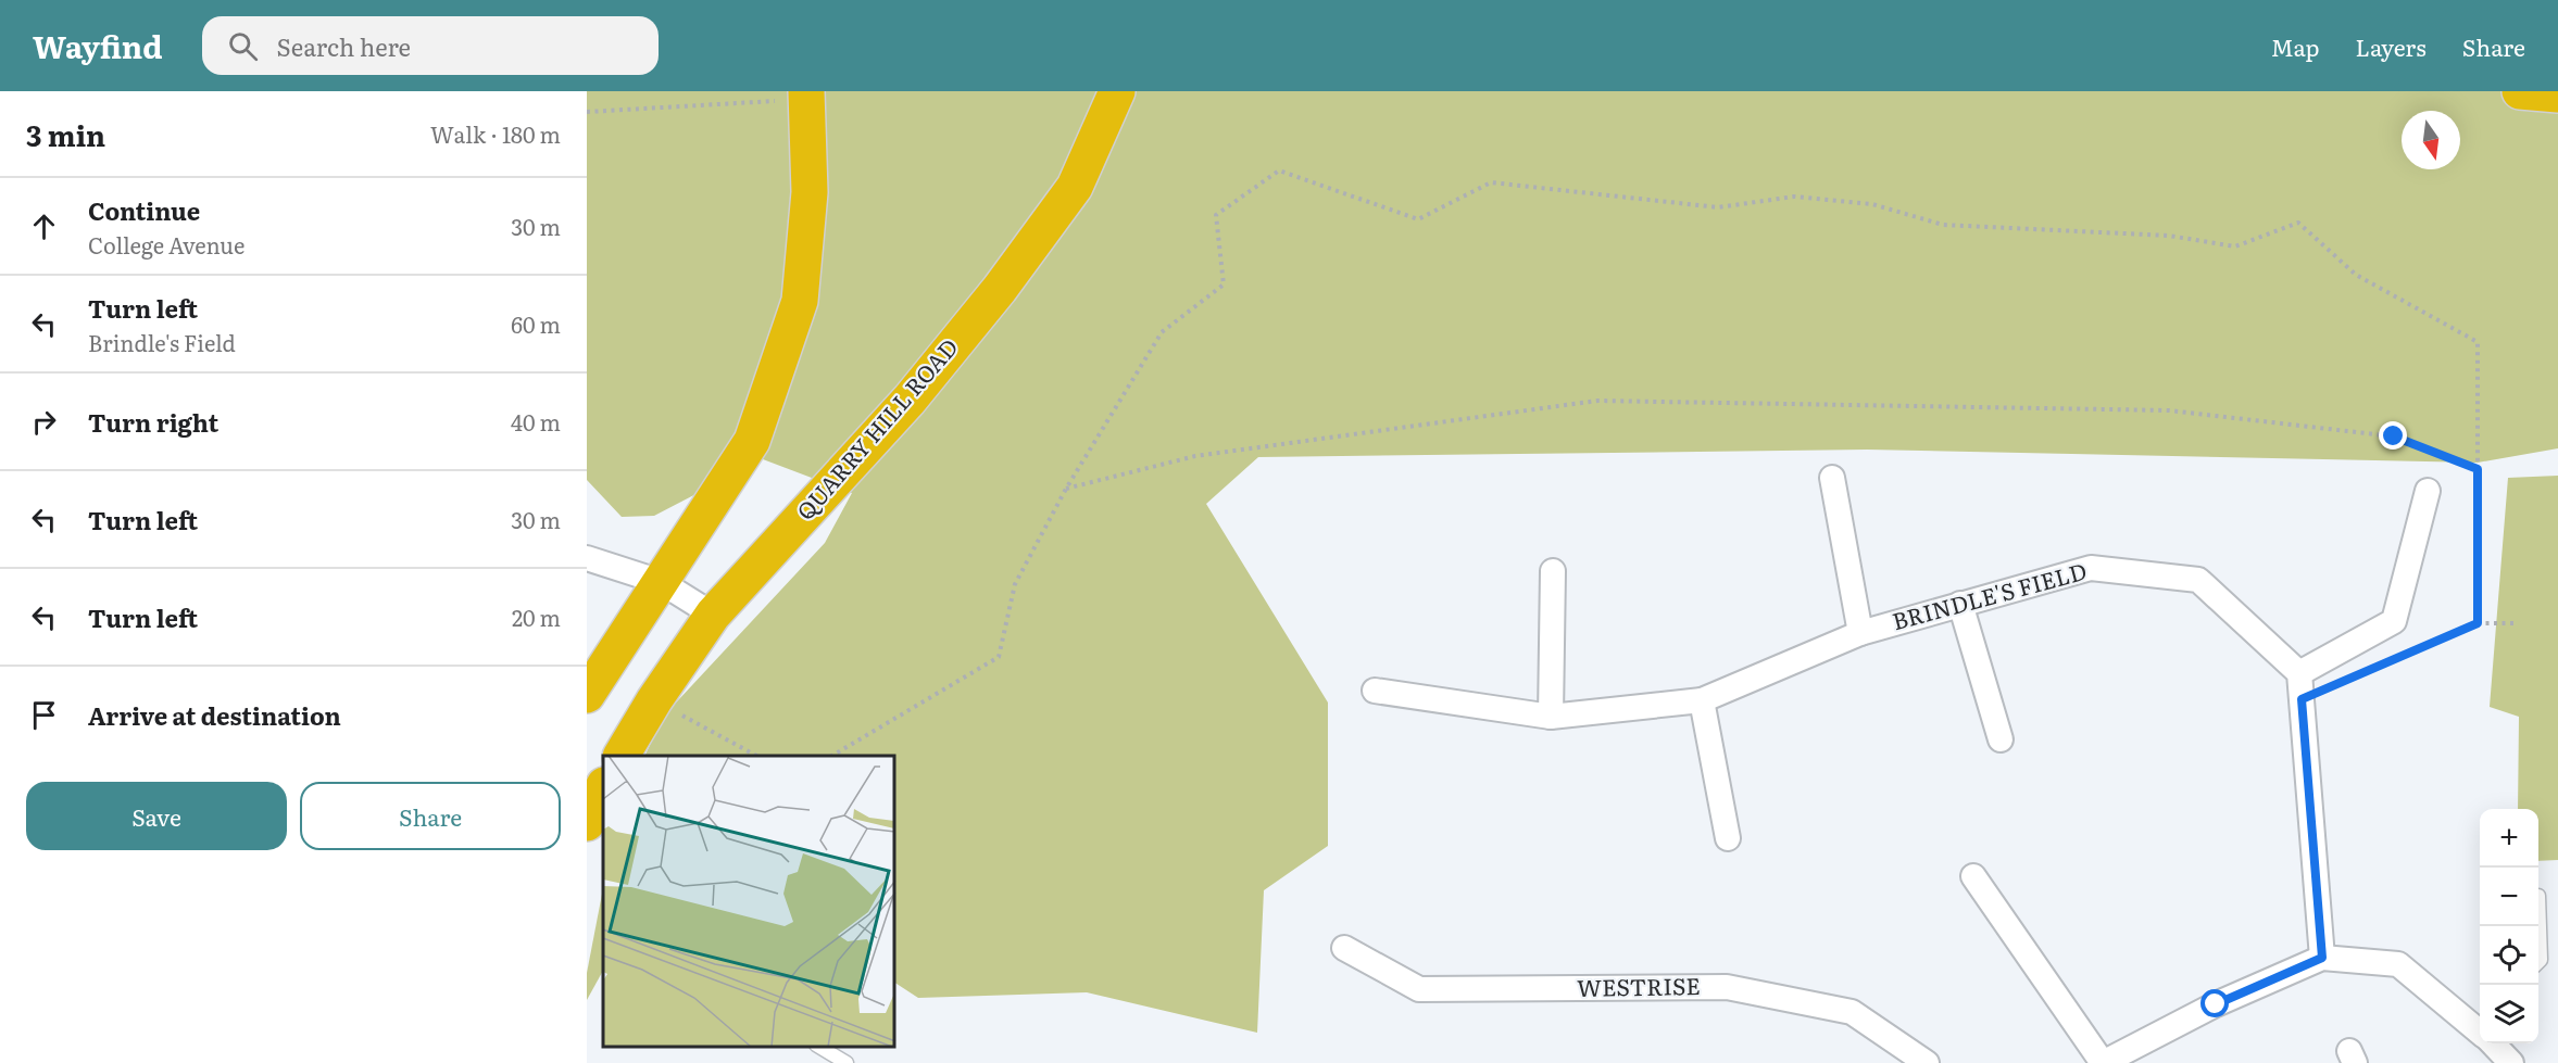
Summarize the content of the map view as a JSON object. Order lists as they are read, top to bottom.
{
  "streets": {
    "highway": ["QUARRY HILL ROAD"],
    "street": ["BRINDLE'S FIELD", "WESTRISE"]
  },
  "north": "bottom",
  "page": {
    "header": "Wayfind",
    "search": "Search here",
    "nav": ["Map", "Layers", "Share"],
    "heading": ["3 min", "Walk · 180 m"],
    "list": [
      ["Continue", "College Avenue", "30 m"],
      ["Turn left", "Brindle's Field", "60 m"],
      ["Turn right", "40 m"],
      ["Turn left", "30 m"],
      ["Turn left", "20 m"],
      "Arrive at destination"
    ],
    "buttons": ["Save", "Share"],
    "map_buttons": ["+", "−"]
  }
}
